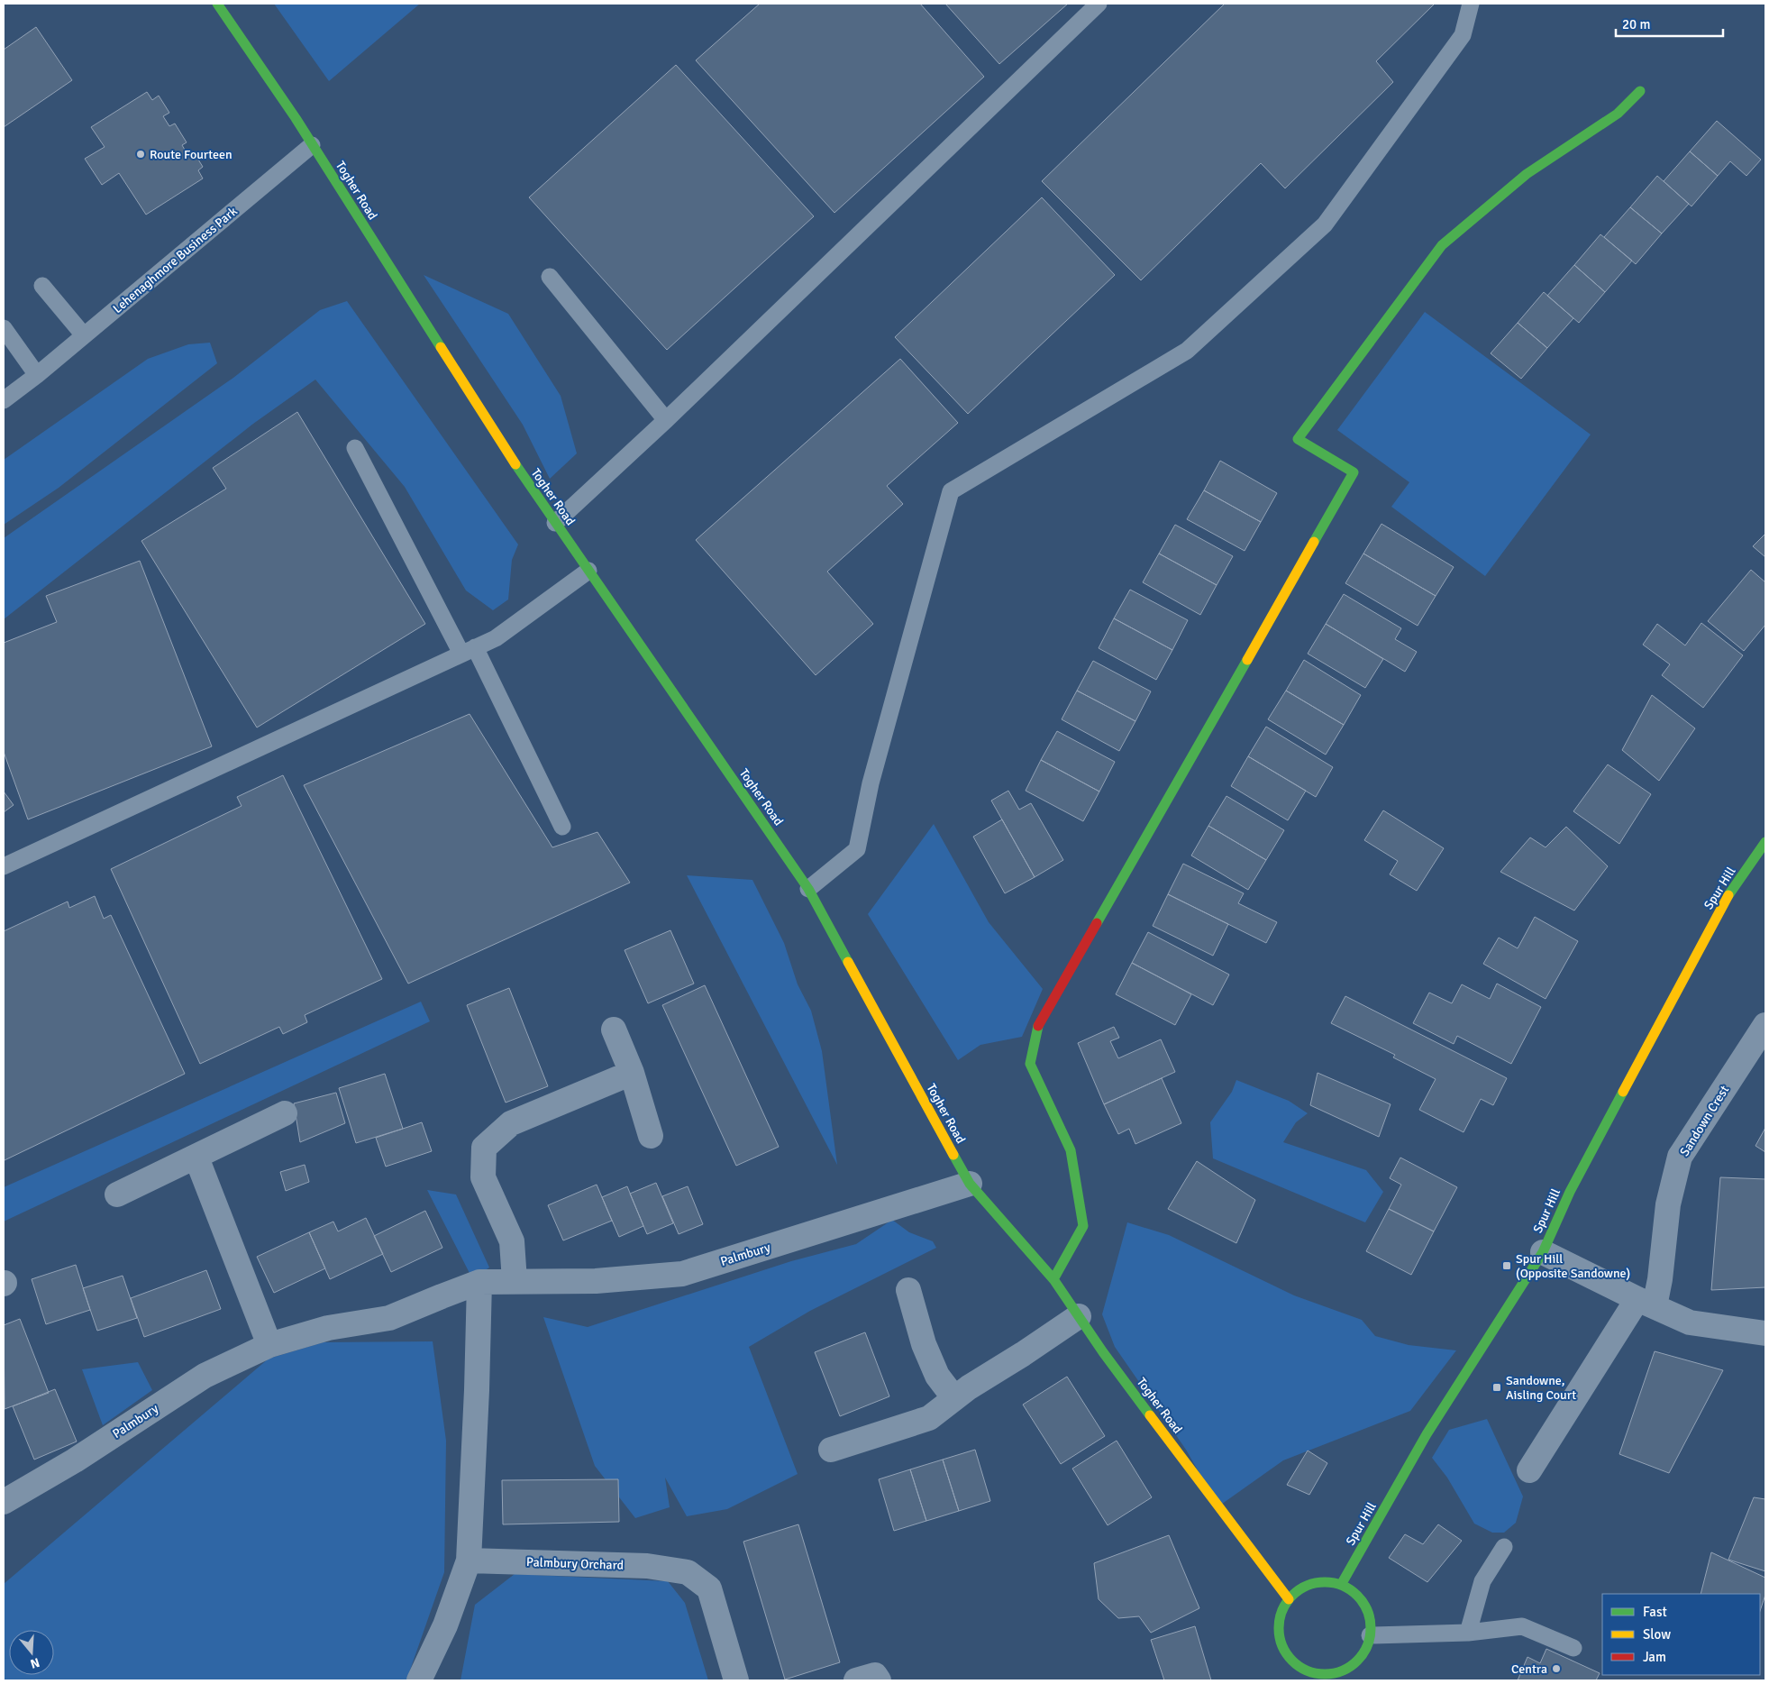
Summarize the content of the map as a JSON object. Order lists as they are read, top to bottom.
{
  "streets": {
    "street": [
      "Togher Road",
      "Spur Hill",
      "Sandown Crest",
      "Palmbury",
      "Palmbury Orchard"
    ],
    "lane": ["Lehenaghmore Business Park"]
  },
  "crossings": [
    ["Togher Road", "Lehenaghmore Business Park"],
    ["Togher Road", "Spur Hill"],
    ["Togher Road", "Palmbury"]
  ],
  "places": {
    "other": ["Route Fourteen", "Centra"],
    "transit": ["Spur Hill (Opposite Sandowne)", "Sandowne, Aisling Court"]
  },
  "legend": ["Fast", "Slow", "Jam"],
  "scale_bar": "20 m",
  "north": "bottom"
}
